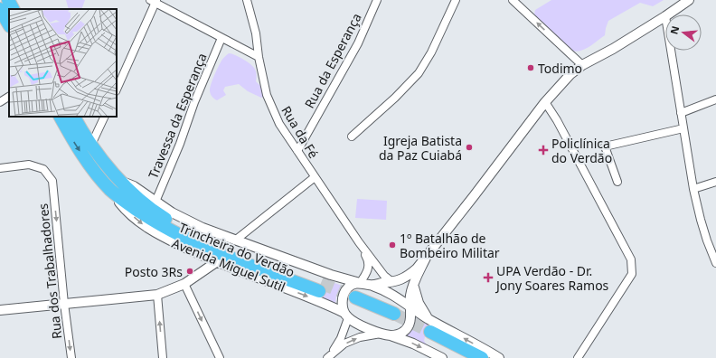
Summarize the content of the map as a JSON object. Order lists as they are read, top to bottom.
{
  "streets": {
    "highway": ["Trincheira do Verdão", "Avenida Miguel Sutil"],
    "street": [
      "Rua da Esperança",
      "Travessa da Esperança",
      "Rua da Fé",
      "Rua dos Trabalhadores"
    ]
  },
  "crossings": [
    ["Rua da Esperança", "Rua da Fé"],
    ["Travessa da Esperança", "Avenida Miguel Sutil"],
    ["Rua da Fé", "Avenida Miguel Sutil"],
    ["Trincheira do Verdão", "Avenida Miguel Sutil"]
  ],
  "one_way": ["Rua dos Trabalhadores"],
  "places": {
    "other": [
      "Todimo",
      "Igreja Batista da Paz Cuiabá",
      "1º Batalhão de Bombeiro Militar",
      "Posto 3Rs"
    ],
    "health": ["Policlínica do Verdão", "UPA Verdão - Dr. Jony Soares Ramos"]
  },
  "north": "left"
}
